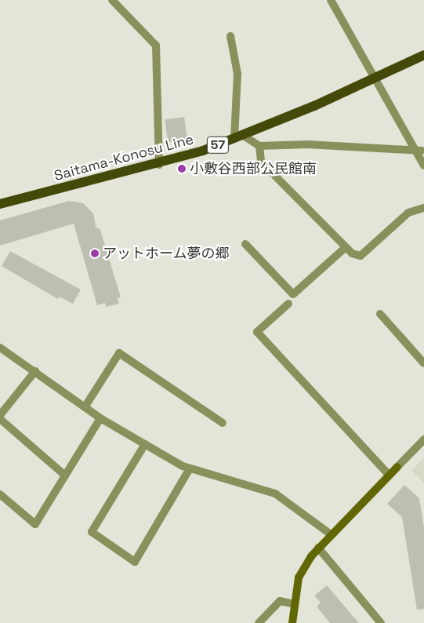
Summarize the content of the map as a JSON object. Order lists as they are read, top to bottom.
{
  "streets": {
    "main road": ["57", "Saitama-Konosu Line"]
  },
  "places": ["小敷谷西部公民館南", "アットホーム夢の郷"]
}
